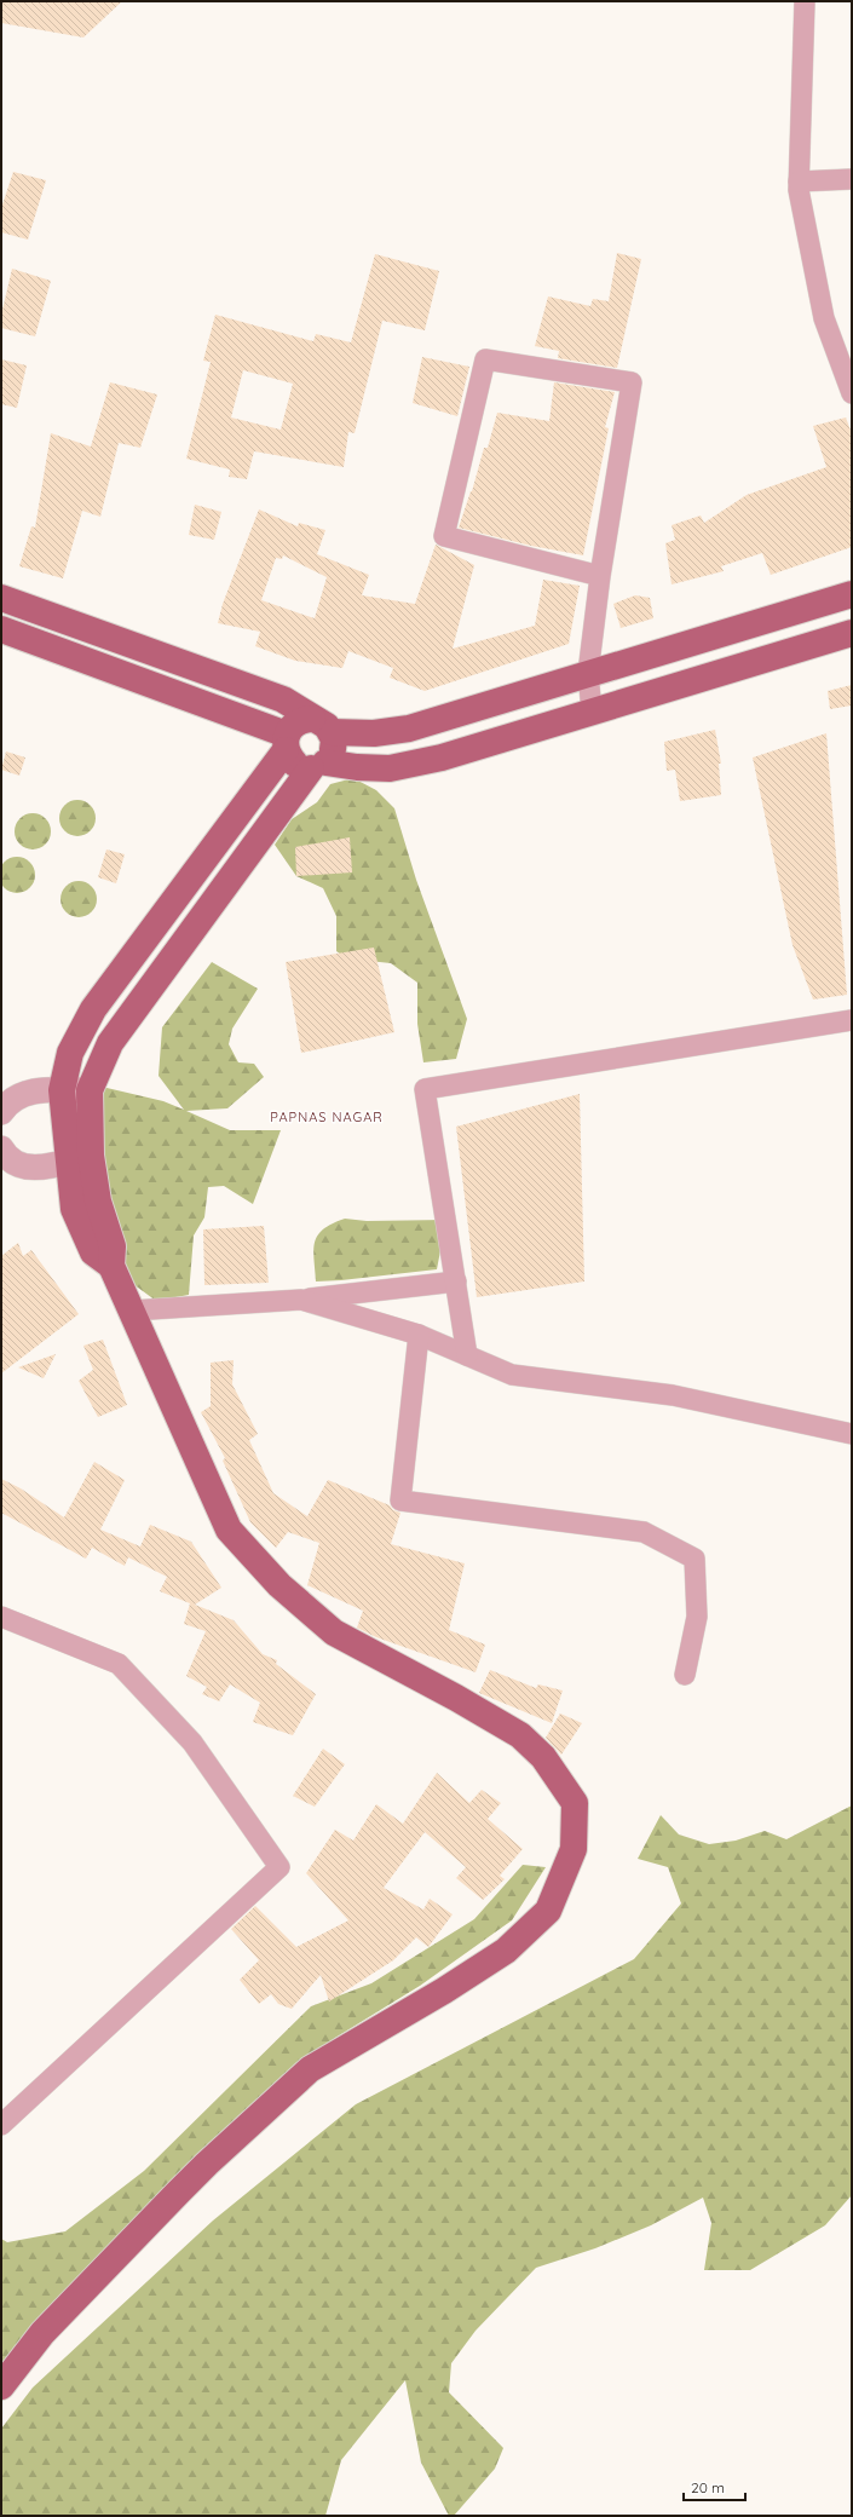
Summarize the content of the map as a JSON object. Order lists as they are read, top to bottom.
{
  "districts": ["PAPNAS NAGAR"],
  "scale_bar": "20 m"
}
